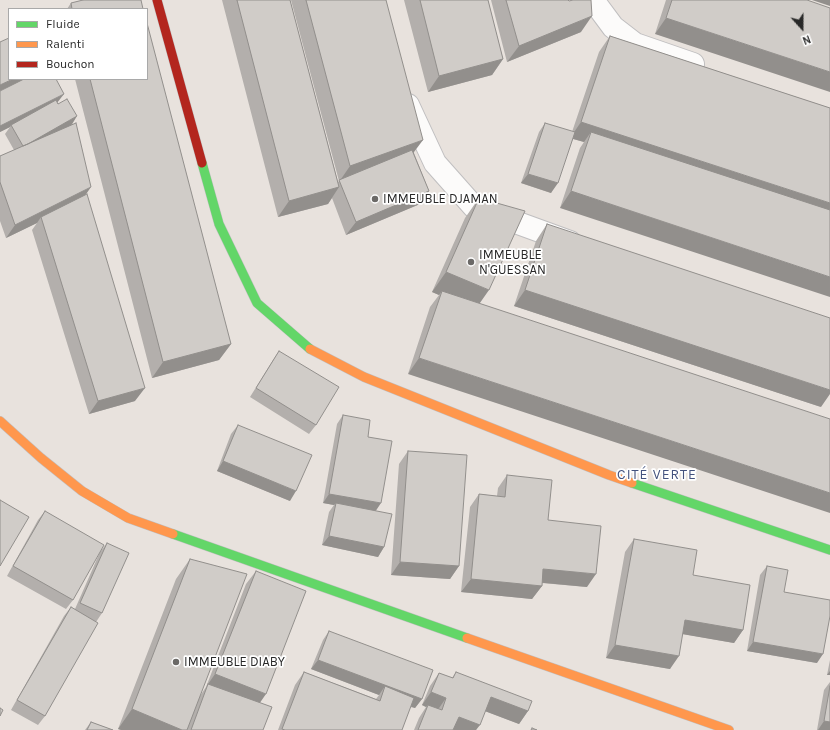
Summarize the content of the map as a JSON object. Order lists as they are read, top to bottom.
{
  "districts": ["CITÉ VERTE"],
  "places": ["IMMEUBLE DJAMAN", "IMMEUBLE N'GUESSAN", "IMMEUBLE DIABY"],
  "legend": ["Fluide", "Ralenti", "Bouchon"],
  "north": "bottom"
}
